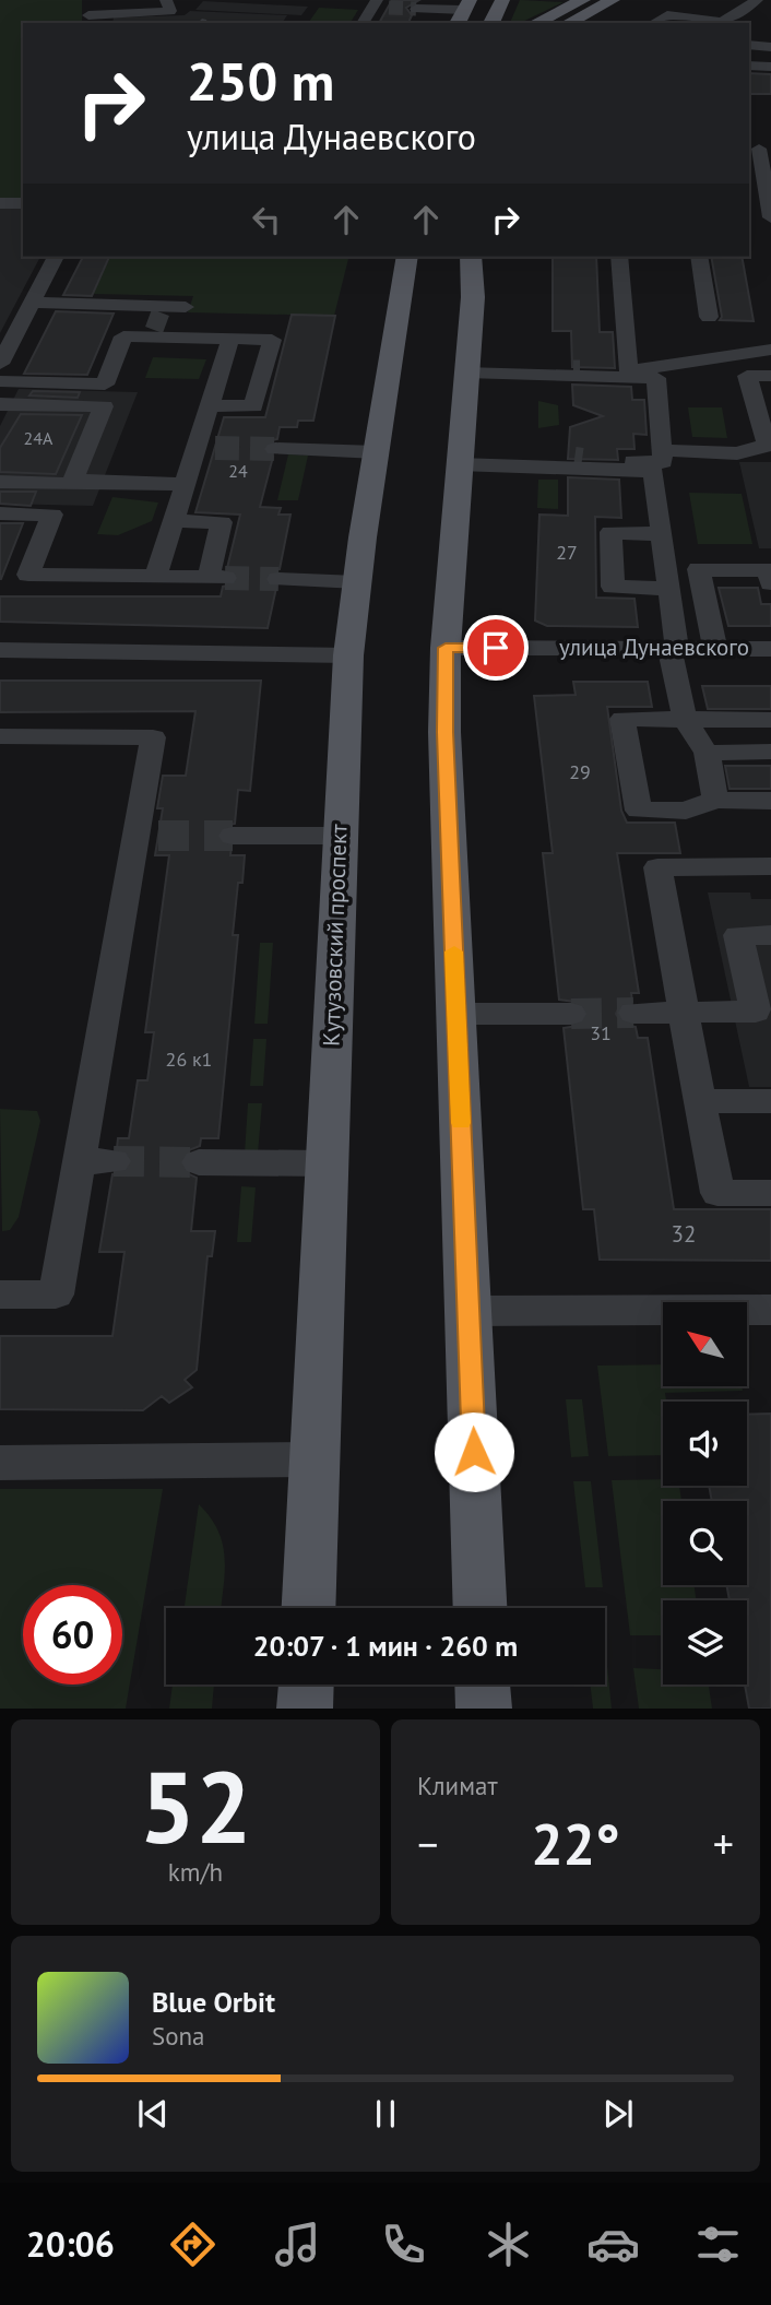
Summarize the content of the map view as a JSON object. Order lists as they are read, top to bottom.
{
  "streets": {
    "main road": ["Кутузовский проспект"],
    "street": ["улица Дунаевского"]
  },
  "house_numbers": [
    "24А",
    "24",
    "27",
    "29",
    "31",
    "26 к1",
    "32"
  ],
  "north": "top left",
  "page": {
    "turn": ["250 m", "улица Дунаевского"],
    "limit": "60",
    "trip": "20:07 · 1 мин · 260 m",
    "tile": [
      ["52", "km/h"],
      "Климат"
    ],
    "heat": ["−", "22°", "+"],
    "song": ["Blue Orbit", "Sona"],
    "tabs": "20:06"
  }
}
